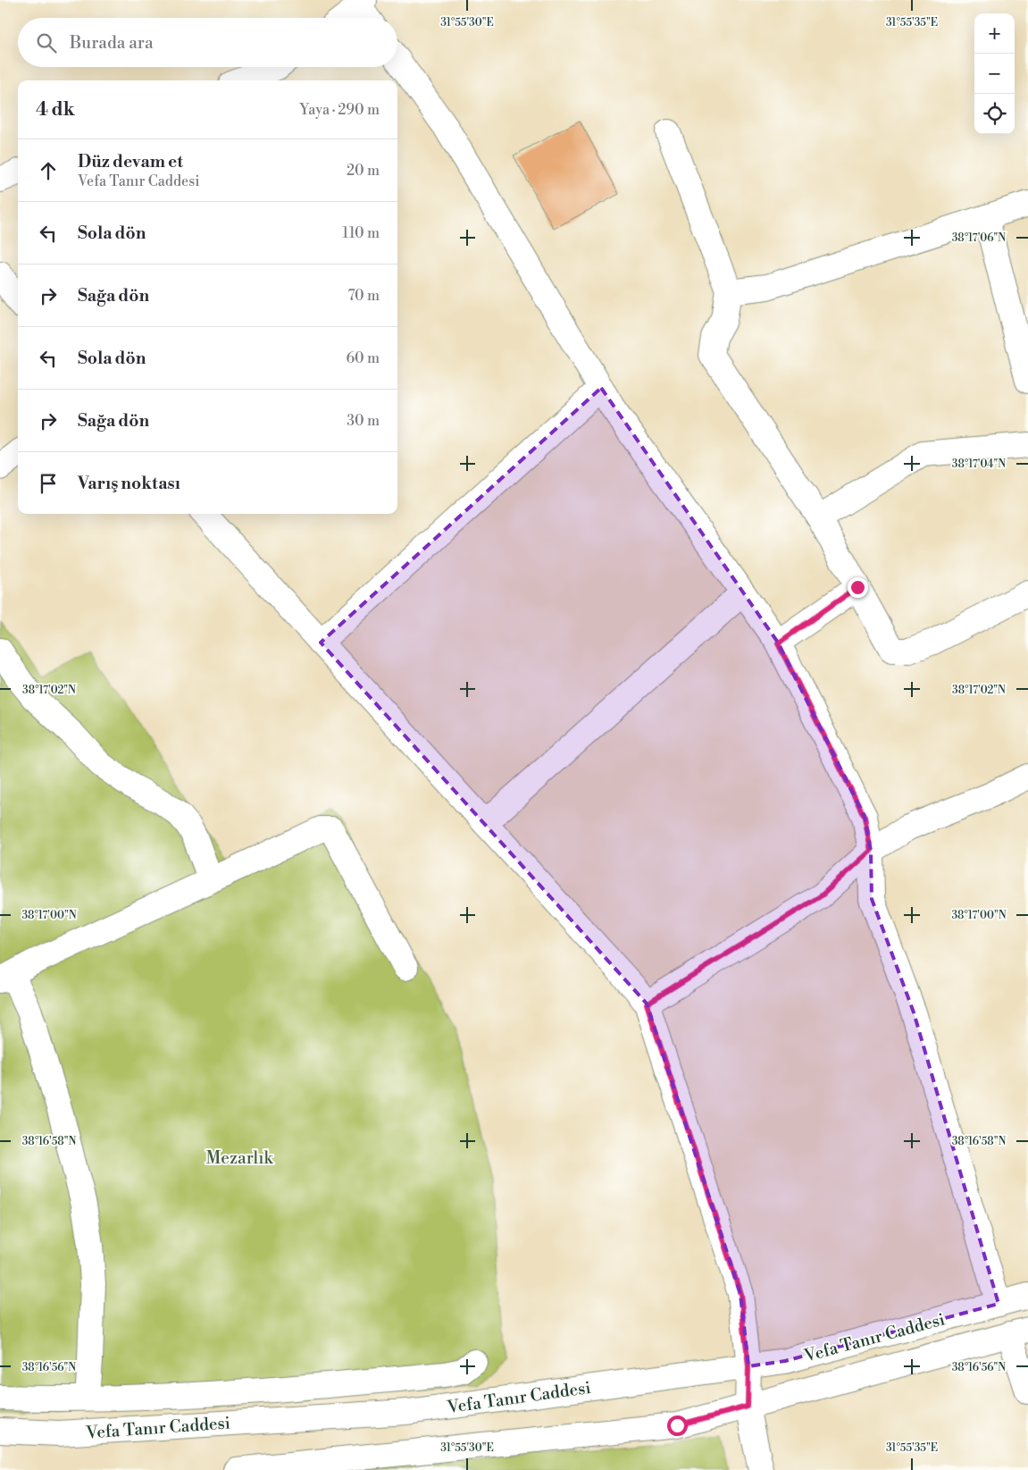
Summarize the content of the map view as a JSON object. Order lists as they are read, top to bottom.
{
  "streets": {
    "street": ["Vefa Tanır Caddesi"]
  },
  "parks": ["Mezarlık"],
  "page": {
    "map_buttons": ["+", "−"],
    "search": "Burada ara",
    "heading": ["4 dk", "Yaya · 290 m"],
    "list": [
      ["Düz devam et", "Vefa Tanır Caddesi", "20 m"],
      ["Sola dön", "110 m"],
      ["Sağa dön", "70 m"],
      ["Sola dön", "60 m"],
      ["Sağa dön", "30 m"],
      "Varış noktası"
    ]
  },
  "coordinates": [
    "31°55'30\"E",
    "31°55'35\"E",
    "38°17'06\"N",
    "38°17'04\"N",
    "38°17'02\"N",
    "38°17'00\"N",
    "38°16'58\"N",
    "38°16'56\"N"
  ]
}
